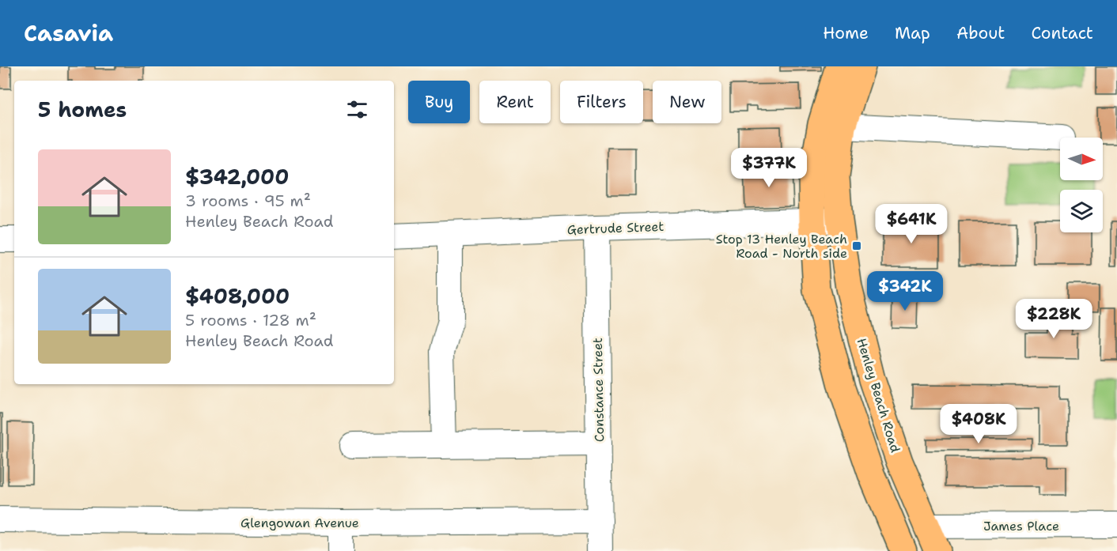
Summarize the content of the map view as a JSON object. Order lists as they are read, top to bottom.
{
  "streets": {
    "main road": ["Henley Beach Road"],
    "street": [
      "Gertrude Street",
      "Constance Street",
      "Glengowan Avenue",
      "James Place"
    ]
  },
  "crossings": [
    ["Gertrude Street", "Constance Street"],
    ["Gertrude Street", "Henley Beach Road"],
    ["Constance Street", "Glengowan Avenue"],
    ["Henley Beach Road", "James Place"]
  ],
  "places": {
    "transit": ["Stop 13 Henley Beach Road - North side"]
  },
  "north": "right",
  "page": {
    "header": "Casavia",
    "nav": [
      "Home",
      "Map",
      "About",
      "Contact"
    ],
    "chip": [
      "Buy",
      "Rent",
      "Filters",
      "New"
    ],
    "heading": "5 homes",
    "list": [
      {
        "name": "$342,000",
        "note": "3 rooms · 95 m² · Henley Beach Road"
      },
      {
        "name": "$408,000",
        "note": "5 rooms · 128 m² · Henley Beach Road"
      }
    ],
    "price": [
      "$377K",
      "$641K",
      "$342K",
      "$228K",
      "$408K"
    ]
  }
}
